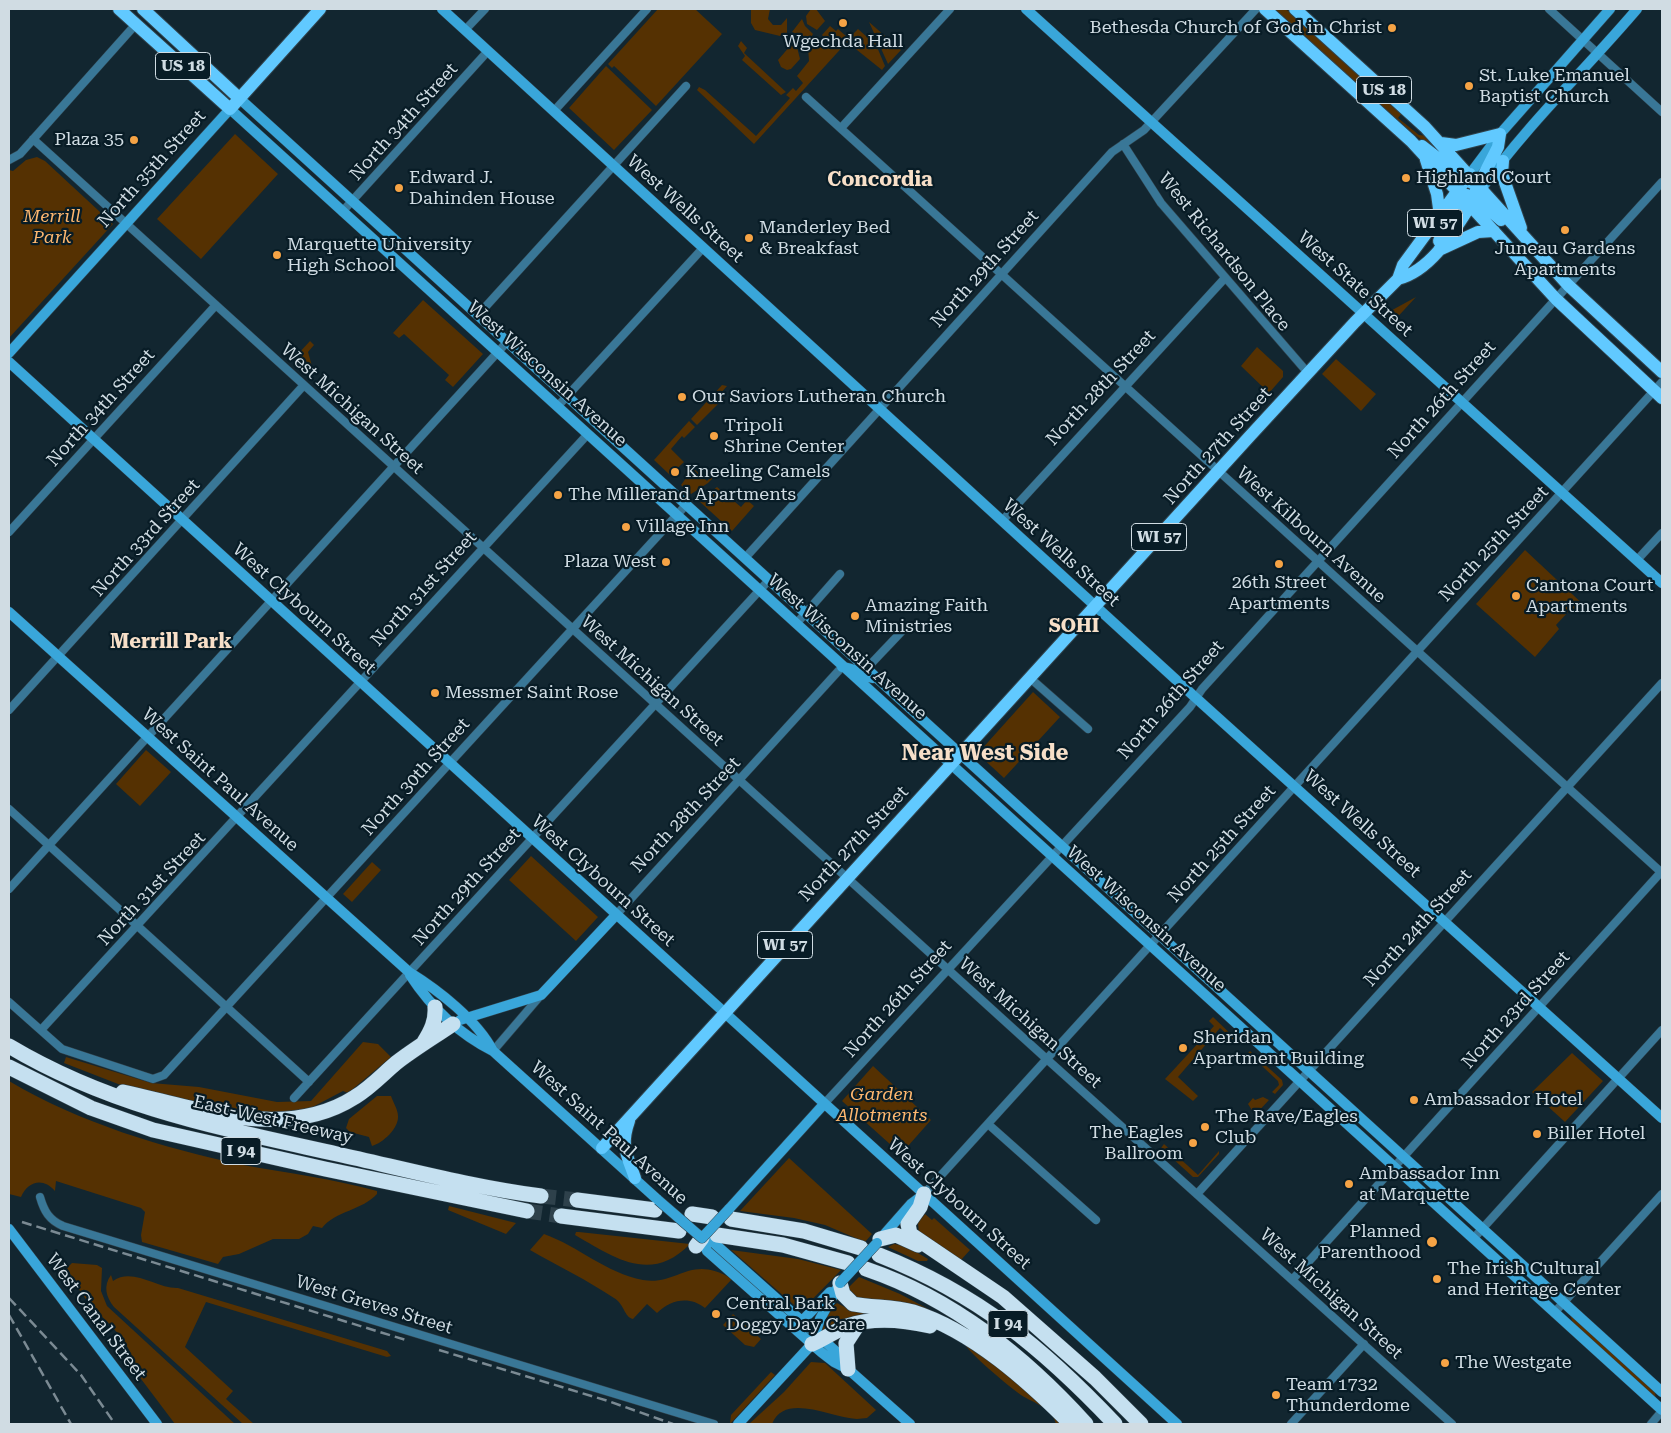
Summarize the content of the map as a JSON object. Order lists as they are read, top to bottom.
{
  "streets": {
    "highway": ["East-West Freeway", "I 94"],
    "main road": [
      "US 18",
      "North 35th Street",
      "WI 57",
      "West Wisconsin Avenue",
      "North 27th Street"
    ],
    "street": [
      "North 34th Street",
      "West Wells Street",
      "West Richardson Place",
      "North 29th Street",
      "West State Street",
      "North 28th Street",
      "North 26th Street",
      "West Michigan Street",
      "West Kilbourn Avenue",
      "North 33rd Street",
      "North 25th Street",
      "North 31st Street",
      "West Clybourn Street",
      "North 30th Street",
      "West Saint Paul Avenue",
      "North 24th Street",
      "North 23rd Street",
      "West Greves Street",
      "West Canal Street"
    ]
  },
  "crossings": [
    ["US 18", "WI 57"],
    ["US 18", "North 26th Street"],
    ["US 18", "North 27th Street"],
    ["US 18", "North 25th Street"],
    ["North 34th Street", "West Wells Street"],
    ["North 34th Street", "West Wisconsin Avenue"],
    ["North 34th Street", "West Michigan Street"],
    ["North 34th Street", "West Clybourn Street"],
    ["North 35th Street", "West Wisconsin Avenue"],
    ["North 35th Street", "West Michigan Street"],
    ["West Wells Street", "North 29th Street"],
    ["West Wells Street", "North 28th Street"],
    ["West Wells Street", "North 26th Street"],
    ["West Wells Street", "North 27th Street"],
    ["West Wells Street", "North 25th Street"],
    ["West Wells Street", "North 24th Street"],
    ["West Wells Street", "North 23rd Street"],
    ["WI 57", "North 27th Street"],
    ["West Richardson Place", "North 29th Street"],
    ["West Richardson Place", "North 28th Street"],
    ["West Richardson Place", "North 27th Street"],
    ["North 29th Street", "West State Street"],
    ["North 29th Street", "West Wisconsin Avenue"],
    ["North 29th Street", "West Michigan Street"],
    ["North 29th Street", "West Kilbourn Avenue"],
    ["North 29th Street", "West Clybourn Street"],
    ["North 29th Street", "West Saint Paul Avenue"],
    ["West State Street", "North 26th Street"],
    ["West State Street", "North 27th Street"],
    ["West State Street", "North 25th Street"],
    ["West Wisconsin Avenue", "North 28th Street"],
    ["West Wisconsin Avenue", "North 26th Street"],
    ["West Wisconsin Avenue", "North 27th Street"],
    ["West Wisconsin Avenue", "North 25th Street"],
    ["West Wisconsin Avenue", "North 31st Street"],
    ["West Wisconsin Avenue", "North 30th Street"],
    ["West Wisconsin Avenue", "North 24th Street"],
    ["West Wisconsin Avenue", "North 23rd Street"],
    ["North 28th Street", "West Michigan Street"],
    ["North 28th Street", "West Kilbourn Avenue"],
    ["North 28th Street", "West Clybourn Street"],
    ["North 28th Street", "West Saint Paul Avenue"],
    ["North 26th Street", "West Michigan Street"],
    ["North 26th Street", "West Kilbourn Avenue"],
    ["North 26th Street", "West Clybourn Street"],
    ["North 26th Street", "West Saint Paul Avenue"],
    ["West Michigan Street", "North 27th Street"],
    ["West Michigan Street", "North 33rd Street"],
    ["West Michigan Street", "North 25th Street"],
    ["West Michigan Street", "North 31st Street"],
    ["West Michigan Street", "North 30th Street"],
    ["West Michigan Street", "North 24th Street"],
    ["West Michigan Street", "North 23rd Street"],
    ["North 27th Street", "West Kilbourn Avenue"],
    ["North 27th Street", "West Clybourn Street"],
    ["North 27th Street", "West Saint Paul Avenue"],
    ["West Kilbourn Avenue", "North 25th Street"],
    ["West Kilbourn Avenue", "North 24th Street"],
    ["West Kilbourn Avenue", "North 23rd Street"],
    ["North 33rd Street", "West Clybourn Street"],
    ["North 33rd Street", "West Saint Paul Avenue"],
    ["North 25th Street", "West Clybourn Street"],
    ["North 25th Street", "West Saint Paul Avenue"],
    ["North 25th Street", "I 94"],
    ["North 31st Street", "West Clybourn Street"],
    ["North 31st Street", "North 30th Street"],
    ["North 31st Street", "West Saint Paul Avenue"],
    ["West Clybourn Street", "North 30th Street"],
    ["North 30th Street", "West Saint Paul Avenue"]
  ],
  "districts": [
    "Concordia",
    "SOHI",
    "Merrill Park",
    "Near West Side"
  ],
  "parks": ["Merrill Park", "Garden Allotments"],
  "places": [
    "Wgechda Hall",
    "Bethesda Church of God in Christ",
    "St. Luke Emanuel Baptist Church",
    "Plaza 35",
    "Highland Court",
    "Edward J. Dahinden House",
    "Juneau Gardens Apartments",
    "Manderley Bed & Breakfast",
    "Marquette University High School",
    "Our Saviors Lutheran Church",
    "Tripoli Shrine Center",
    "Kneeling Camels",
    "The Millerand Apartments",
    "Village Inn",
    "Plaza West",
    "26th Street Apartments",
    "Cantona Court Apartments",
    "Amazing Faith Ministries",
    "Messmer Saint Rose",
    "Sheridan Apartment Building",
    "Ambassador Hotel",
    "The Rave/Eagles Club",
    "Biller Hotel",
    "The Eagles Ballroom",
    "Ambassador Inn at Marquette",
    "Planned Parenthood",
    "The Irish Cultural and Heritage Center",
    "Central Bark Doggy Day Care",
    "The Westgate",
    "Team 1732 Thunderdome"
  ]
}
